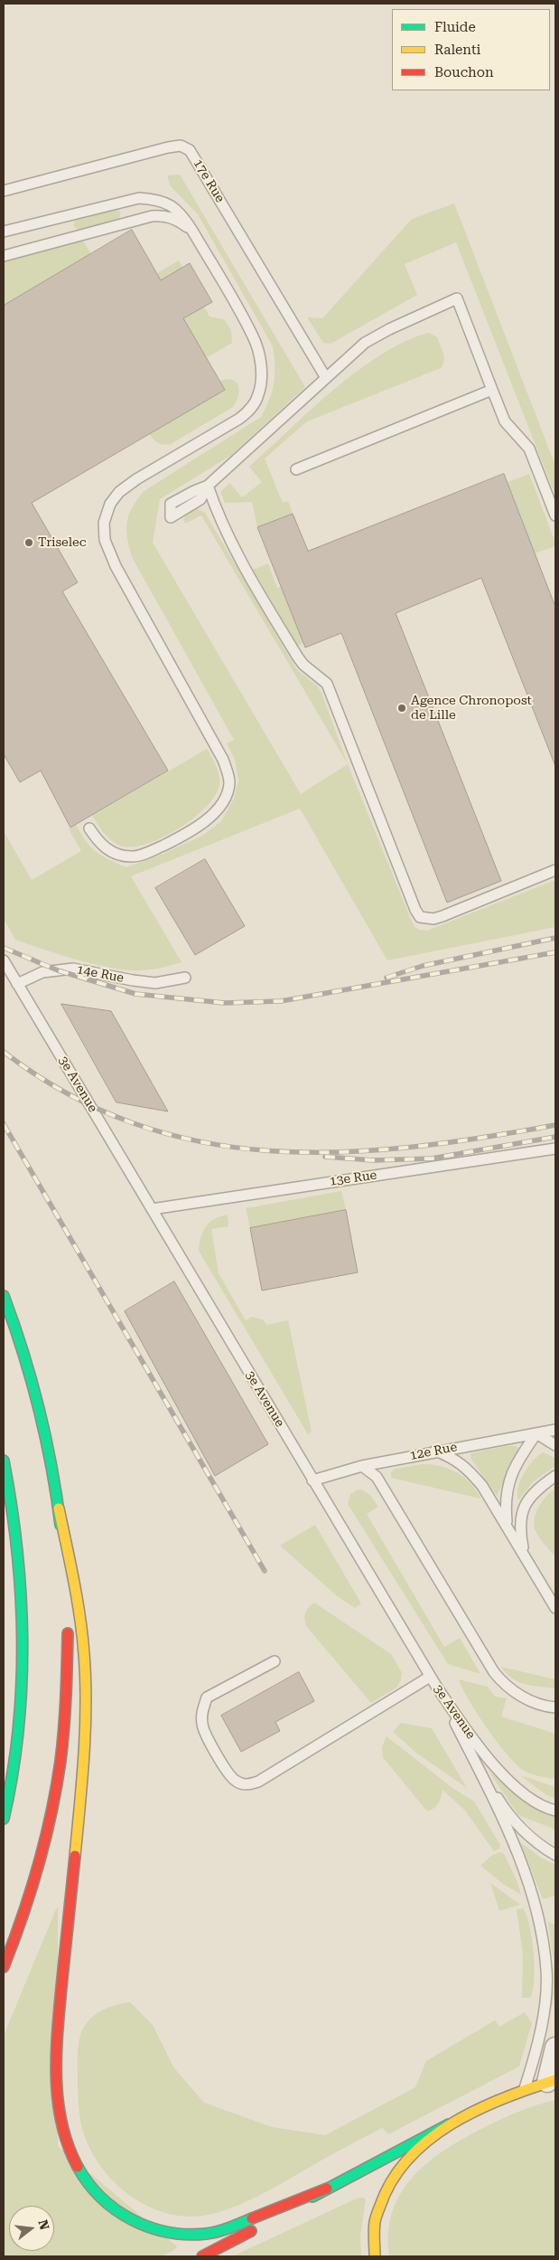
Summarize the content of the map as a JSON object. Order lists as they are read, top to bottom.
{
  "streets": {
    "lane": [
      "17e Rue",
      "14e Rue",
      "3e Avenue",
      "13e Rue",
      "12e Rue"
    ]
  },
  "crossings": [
    ["14e Rue", "3e Avenue"],
    ["3e Avenue", "13e Rue"],
    ["3e Avenue", "12e Rue"]
  ],
  "places": ["Triselec", "Agence Chronopost de Lille"],
  "legend": ["Fluide", "Ralenti", "Bouchon"],
  "north": "right"
}
